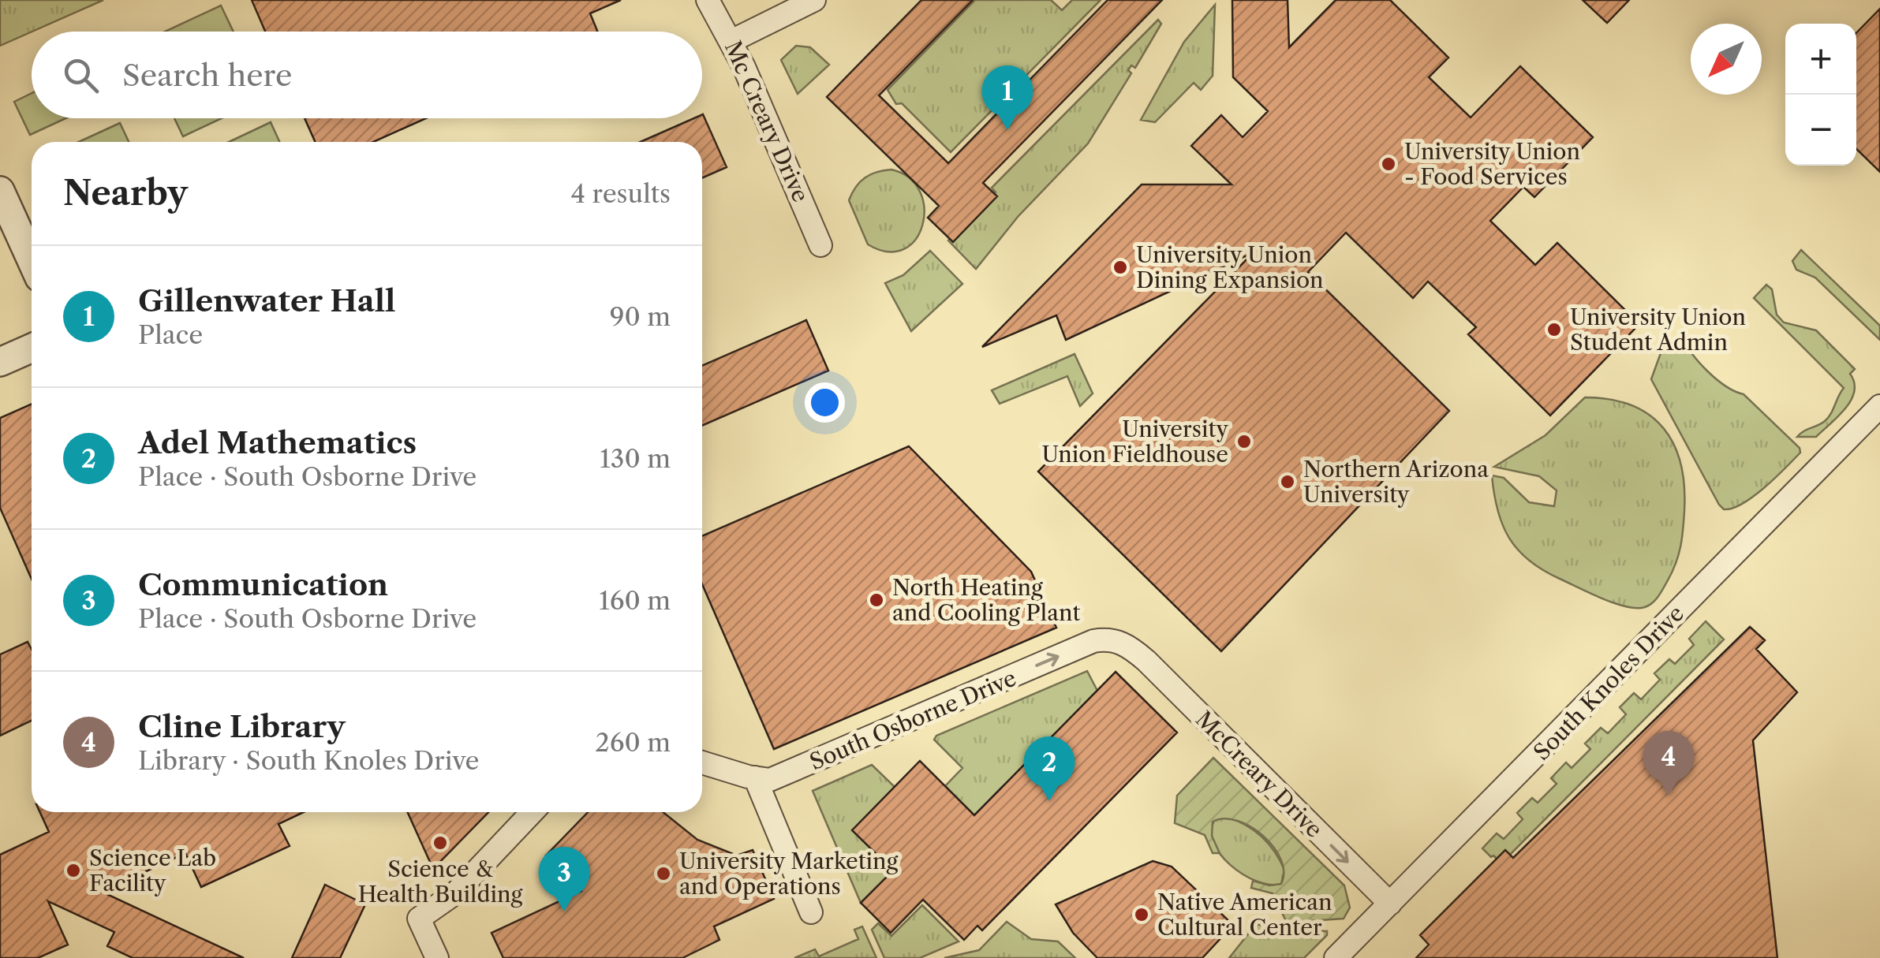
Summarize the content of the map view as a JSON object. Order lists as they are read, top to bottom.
{
  "streets": {
    "street": [
      "Mc Creary Drive",
      "South Knoles Drive",
      "South Osborne Drive",
      "McCreary Drive"
    ]
  },
  "crossings": [
    ["South Knoles Drive", "McCreary Drive"],
    ["South Osborne Drive", "McCreary Drive"]
  ],
  "one_way": ["South Osborne Drive", "McCreary Drive"],
  "places": [
    "University Union - Food Services",
    "University Union Dining Expansion",
    "University Union Student Admin",
    "University Union Fieldhouse",
    "Northern Arizona University",
    "North Heating and Cooling Plant",
    "Science & Health Building",
    "Science Lab Facility",
    "University Marketing and Operations",
    "Native American Cultural Center"
  ],
  "north": "bottom left",
  "page": {
    "map_buttons": ["+", "−"],
    "search": "Search here",
    "pins": [
      "1",
      "4",
      "2",
      "3"
    ],
    "heading": ["Nearby", "4 results"],
    "list": [
      {
        "mark": "1",
        "name": "Gillenwater Hall",
        "note": "Place",
        "value": "90 m"
      },
      {
        "mark": "2",
        "name": "Adel Mathematics",
        "note": "Place · South Osborne Drive",
        "value": "130 m"
      },
      {
        "mark": "3",
        "name": "Communication",
        "note": "Place · South Osborne Drive",
        "value": "160 m"
      },
      {
        "mark": "4",
        "name": "Cline Library",
        "note": "Library · South Knoles Drive",
        "value": "260 m"
      }
    ]
  }
}
